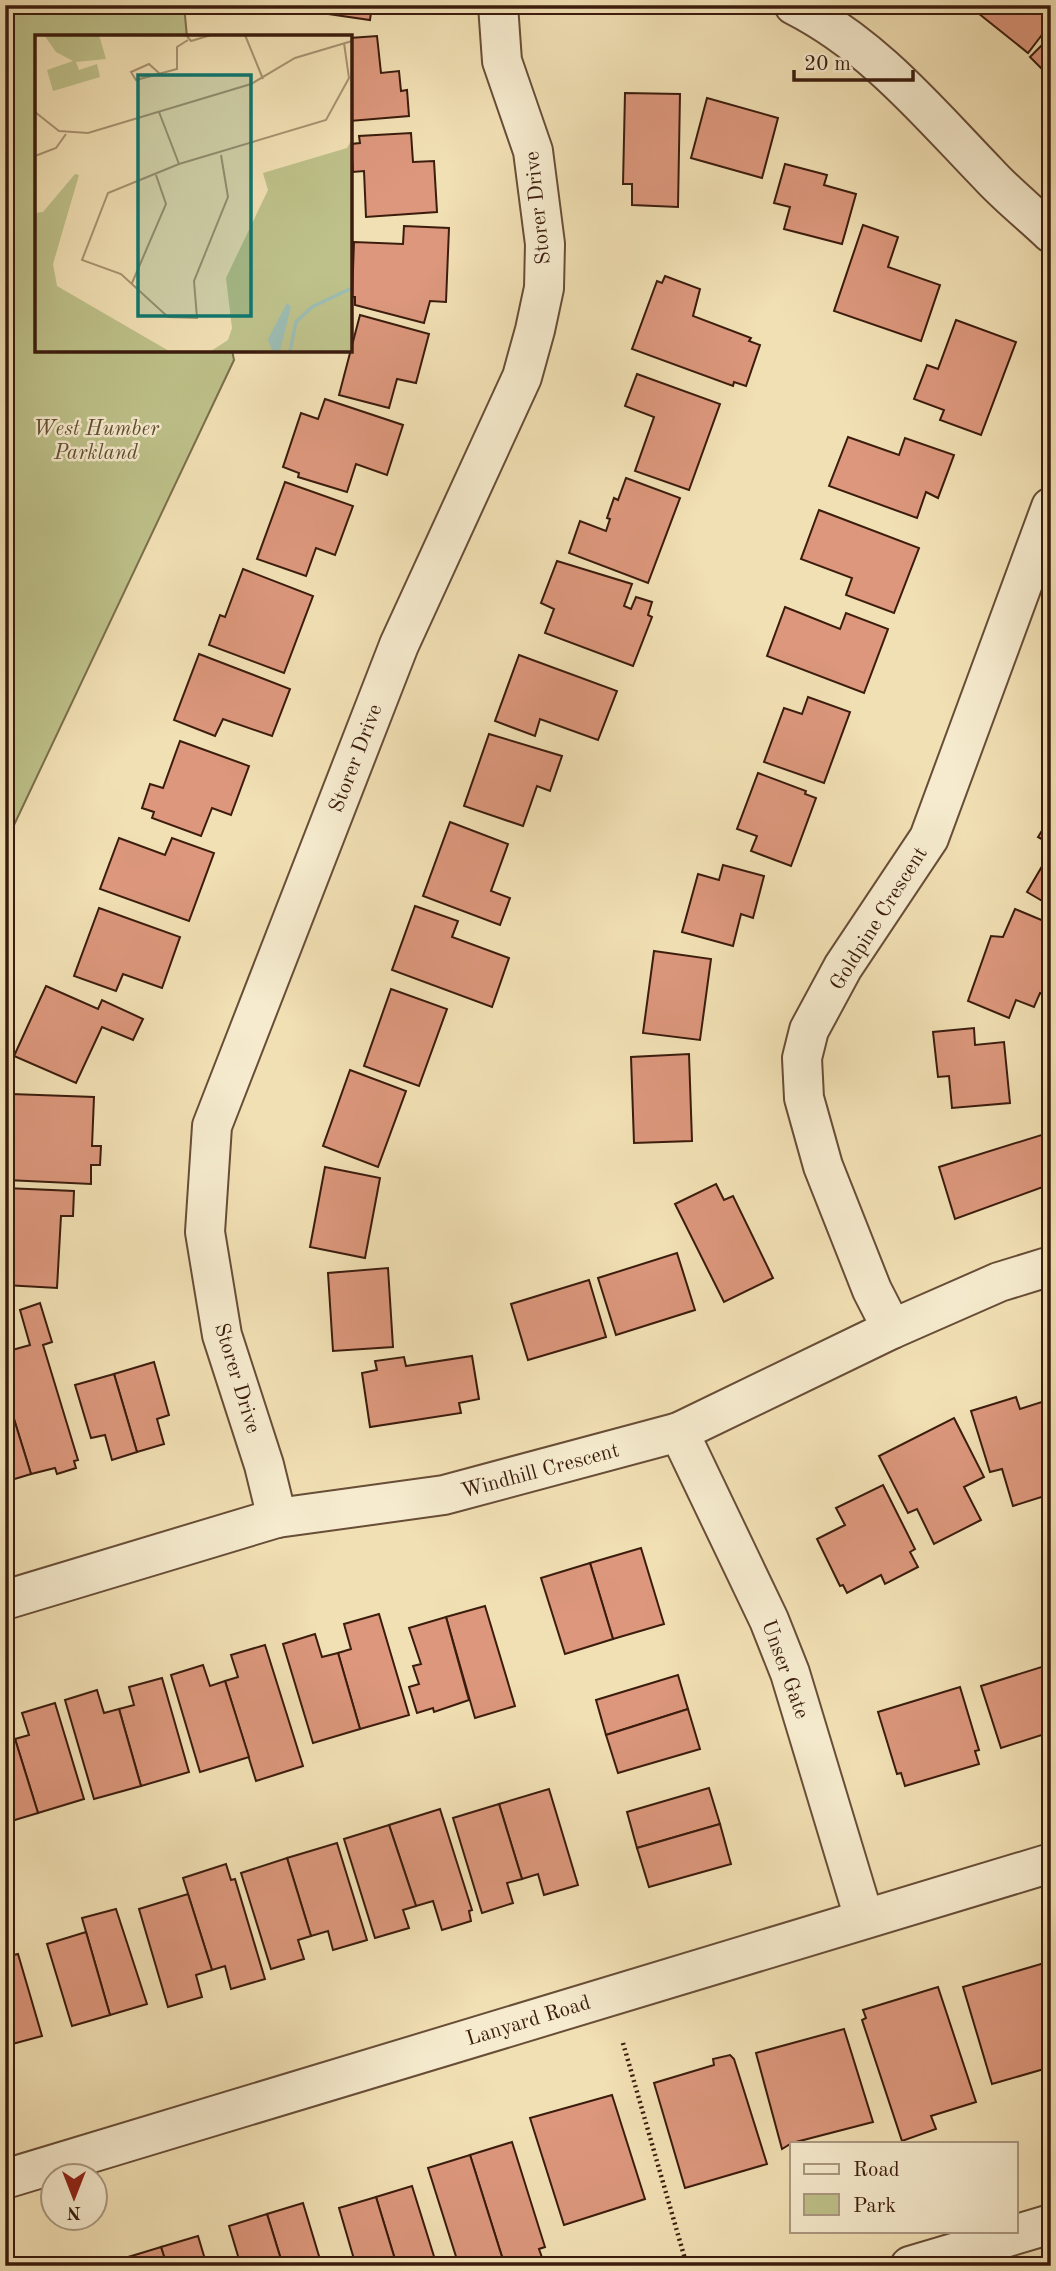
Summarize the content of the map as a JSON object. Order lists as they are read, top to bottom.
{
  "streets": {
    "street": [
      "Storer Drive",
      "Goldpine Crescent",
      "Windhill Crescent",
      "Unser Gate",
      "Lanyard Road"
    ]
  },
  "crossings": [
    ["Storer Drive", "Windhill Crescent"],
    ["Goldpine Crescent", "Windhill Crescent"],
    ["Windhill Crescent", "Unser Gate"],
    ["Unser Gate", "Lanyard Road"]
  ],
  "parks": ["West Humber Parkland"],
  "legend": ["Road", "Park"],
  "scale_bar": "20 m",
  "north": "bottom"
}
